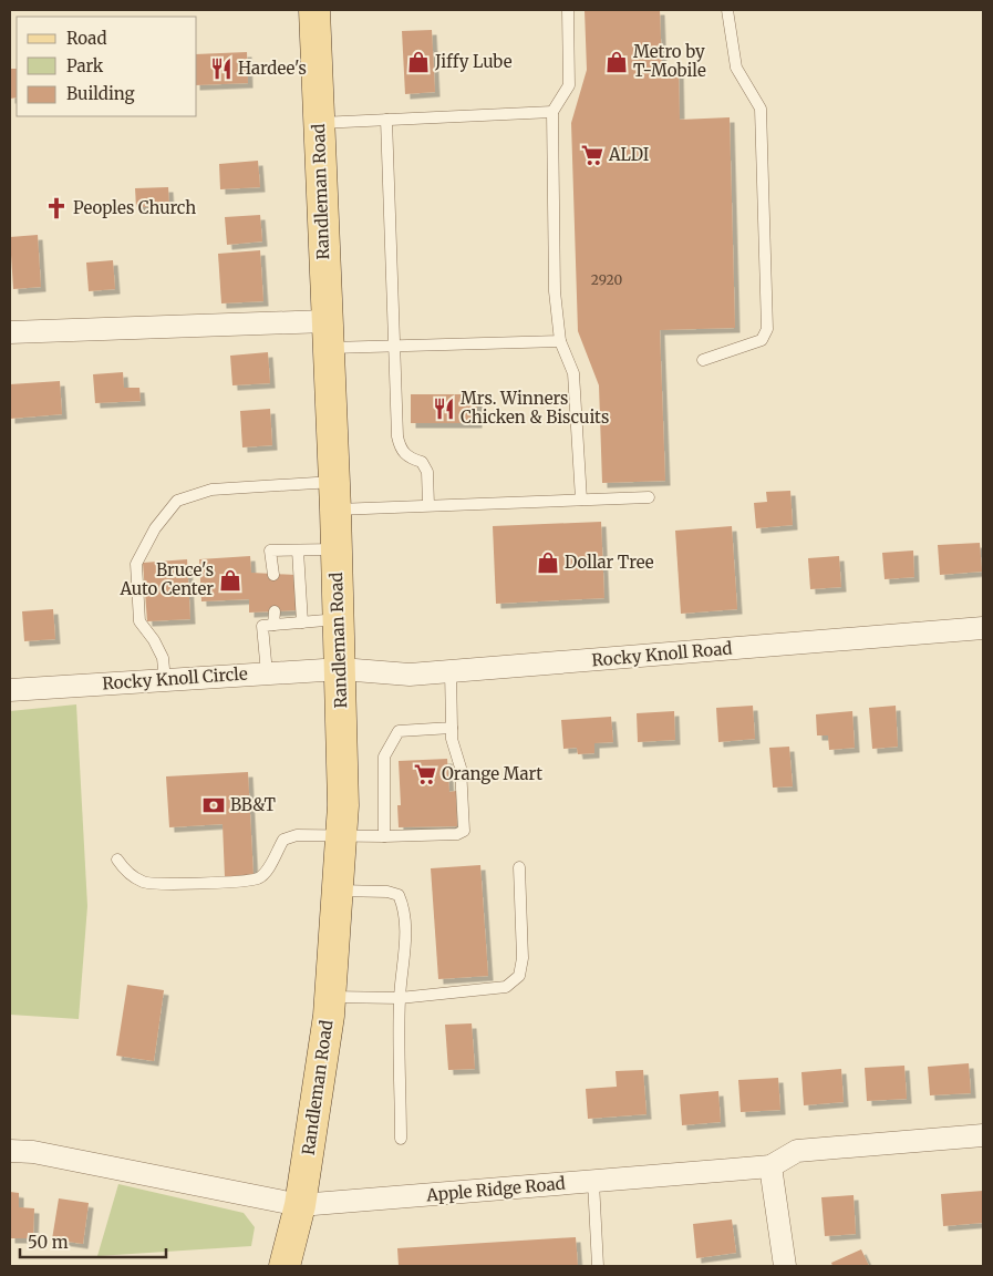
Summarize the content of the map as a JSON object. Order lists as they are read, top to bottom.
{
  "streets": {
    "main road": ["Randleman Road"],
    "street": ["Rocky Knoll Road", "Rocky Knoll Circle", "Apple Ridge Road"]
  },
  "crossings": [
    ["Randleman Road", "Rocky Knoll Road"],
    ["Randleman Road", "Rocky Knoll Circle"],
    ["Randleman Road", "Apple Ridge Road"],
    ["Rocky Knoll Road", "Rocky Knoll Circle"]
  ],
  "places": {
    "shop": [
      "Jiffy Lube",
      "Metro by T-Mobile",
      "Dollar Tree",
      "Bruce's Auto Center"
    ],
    "restaurant": ["Hardee's", "Mrs. Winners Chicken & Biscuits"],
    "supermarket": ["ALDI", "Orange Mart"],
    "church": ["Peoples Church"],
    "bank": ["BB&T"]
  },
  "house_numbers": ["2920"],
  "legend": ["Road", "Park", "Building"],
  "scale_bar": "50 m"
}
